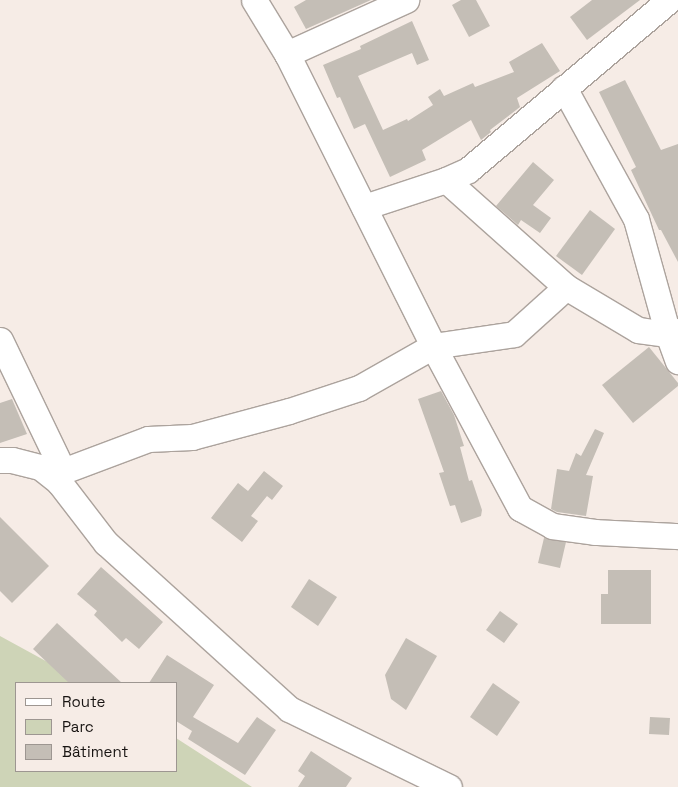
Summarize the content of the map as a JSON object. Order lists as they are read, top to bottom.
{
  "legend": ["Route", "Parc", "Bâtiment"]
}
